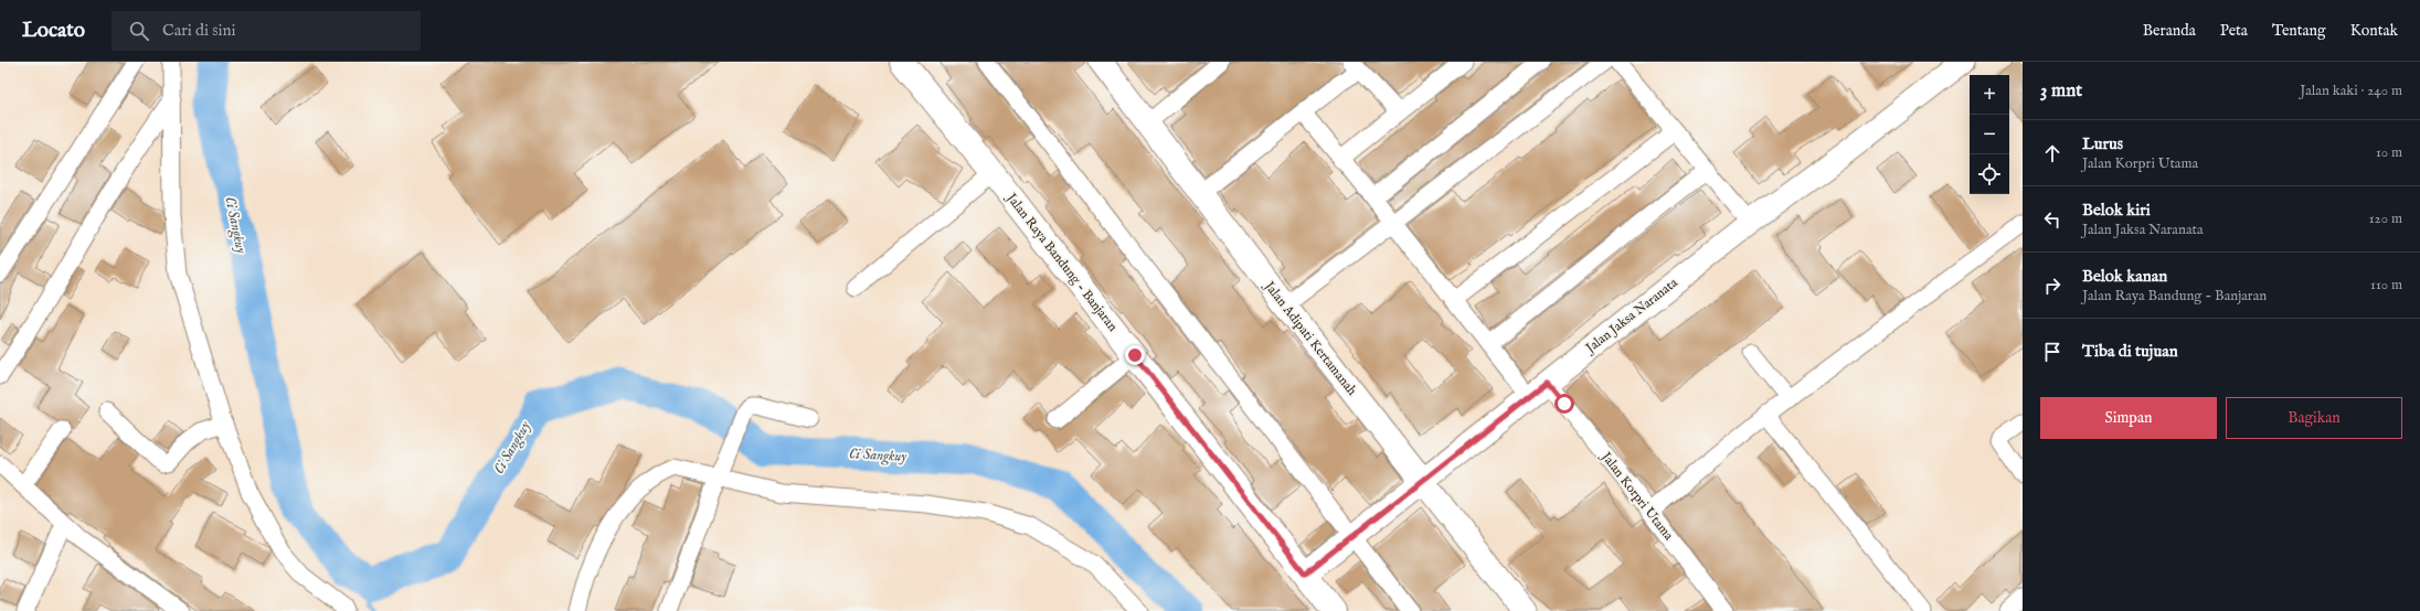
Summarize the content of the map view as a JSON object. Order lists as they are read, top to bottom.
{
  "streets": {
    "main road": ["Jalan Raya Bandung - Banjaran", "Jalan Jaksa Naranata", "Jalan Adipati Kertamanah"],
    "street": ["Jalan Korpri Utama"]
  },
  "crossings": [
    ["Jalan Raya Bandung - Banjaran", "Jalan Jaksa Naranata"],
    ["Jalan Jaksa Naranata", "Jalan Adipati Kertamanah"],
    ["Jalan Jaksa Naranata", "Jalan Korpri Utama"]
  ],
  "water": ["Ci Sangkuy"],
  "page": {
    "header": "Locato",
    "search": "Cari di sini",
    "nav": [
      "Beranda",
      "Peta",
      "Tentang",
      "Kontak"
    ],
    "heading": ["3 mnt", "Jalan kaki · 240 m"],
    "map_buttons": ["+", "−"],
    "list": [
      ["Lurus", "Jalan Korpri Utama", "10 m"],
      ["Belok kiri", "Jalan Jaksa Naranata", "120 m"],
      ["Belok kanan", "Jalan Raya Bandung - Banjaran", "110 m"],
      "Tiba di tujuan"
    ],
    "buttons": ["Simpan", "Bagikan"]
  }
}
